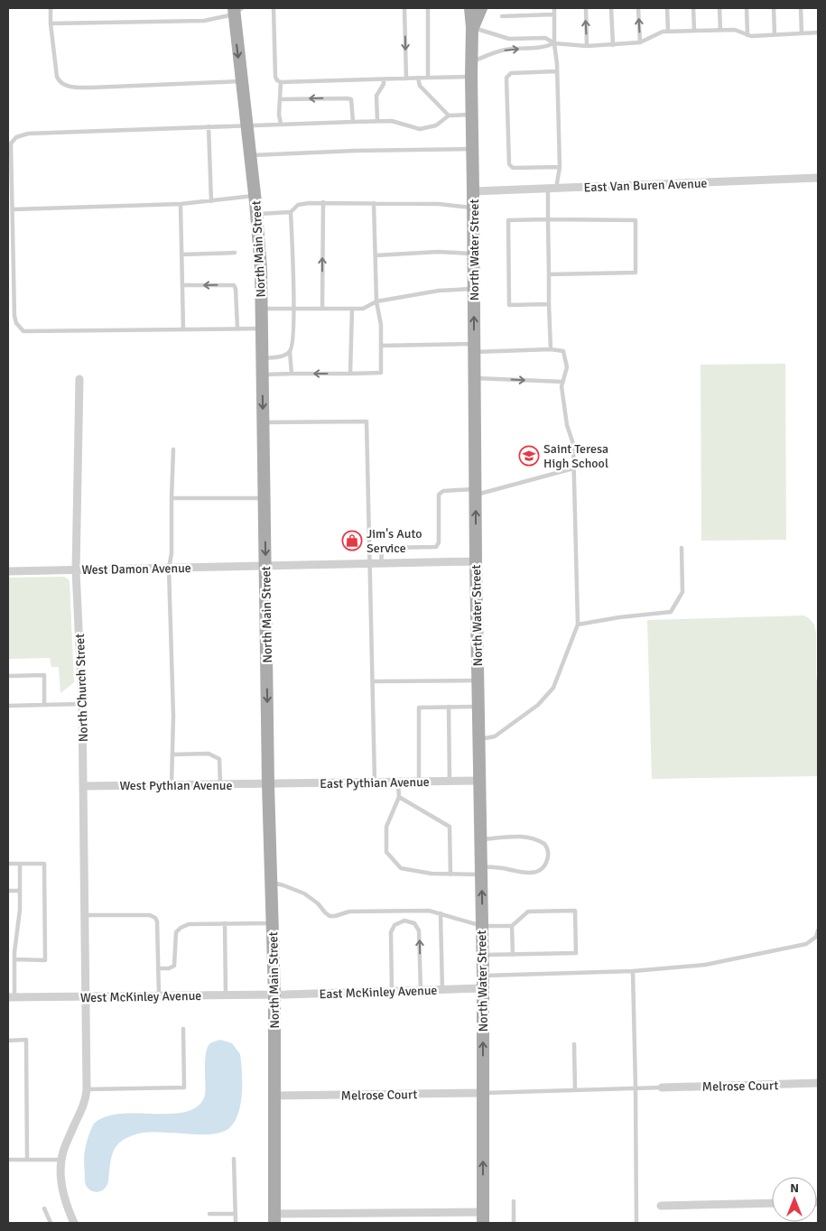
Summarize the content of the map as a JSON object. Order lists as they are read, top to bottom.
{
  "streets": {
    "main road": ["North Main Street", "North Water Street"],
    "street": [
      "East Van Buren Avenue",
      "West Damon Avenue",
      "North Church Street",
      "East Pythian Avenue",
      "West Pythian Avenue",
      "East McKinley Avenue",
      "West McKinley Avenue",
      "Melrose Court"
    ]
  },
  "crossings": [
    ["East Van Buren Avenue", "North Water Street"],
    ["North Main Street", "West Damon Avenue"],
    ["North Main Street", "East Pythian Avenue"],
    ["North Main Street", "West Pythian Avenue"],
    ["North Main Street", "East McKinley Avenue"],
    ["North Main Street", "West McKinley Avenue"],
    ["North Main Street", "Melrose Court"],
    ["North Water Street", "West Damon Avenue"],
    ["North Water Street", "East Pythian Avenue"],
    ["North Water Street", "East McKinley Avenue"],
    ["North Water Street", "Melrose Court"],
    ["West Damon Avenue", "North Church Street"],
    ["North Church Street", "West Pythian Avenue"],
    ["North Church Street", "West McKinley Avenue"],
    ["East Pythian Avenue", "West Pythian Avenue"],
    ["East McKinley Avenue", "West McKinley Avenue"]
  ],
  "places": {
    "school or university": ["Saint Teresa High School"],
    "shop": ["Jim's Auto Service"]
  },
  "north": "top"
}
